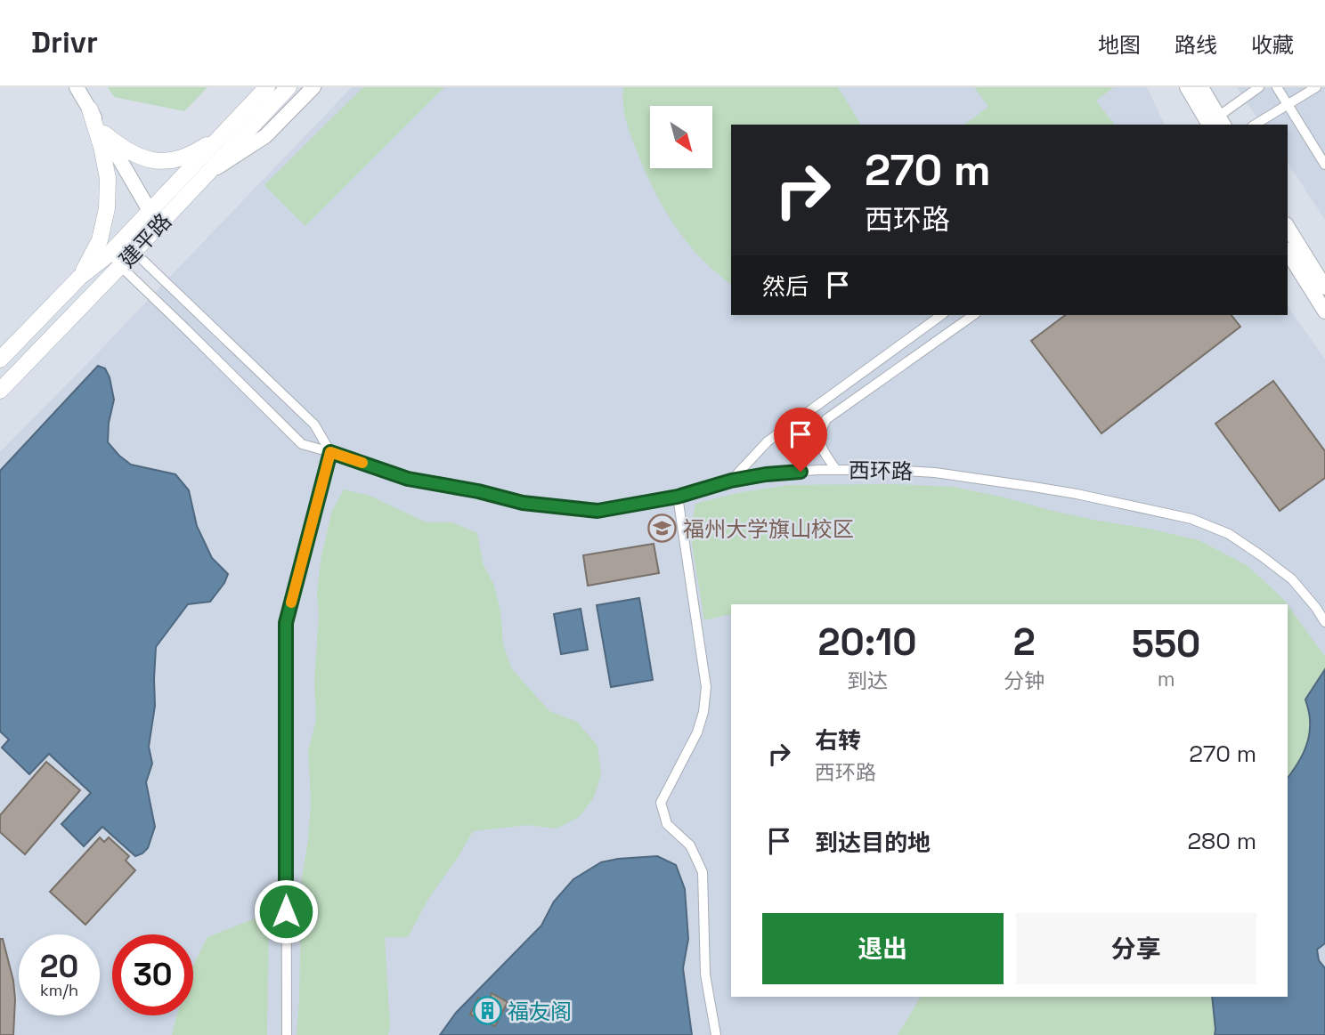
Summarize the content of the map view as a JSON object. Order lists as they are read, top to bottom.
{
  "streets": {
    "main road": ["建平路"],
    "street": ["西环路"]
  },
  "crossings": [
    ["建平路", "西环路"]
  ],
  "places": {
    "school or university": ["福州大学旗山校区"],
    "building": ["福友阁"]
  },
  "north": "bottom right",
  "page": {
    "header": "Drivr",
    "nav": ["地图", "路线", "收藏"],
    "turn": ["270 m", "西环路"],
    "then": "然后",
    "eta": [
      "20:10",
      "到达",
      "2",
      "分钟",
      "550",
      "m"
    ],
    "list": [
      {
        "name": "右转",
        "note": "西环路",
        "value": "270 m"
      },
      {
        "name": "到达目的地",
        "value": "280 m"
      }
    ],
    "buttons": ["退出", "分享"],
    "speed": "20 km/h",
    "limit": "30"
  }
}
